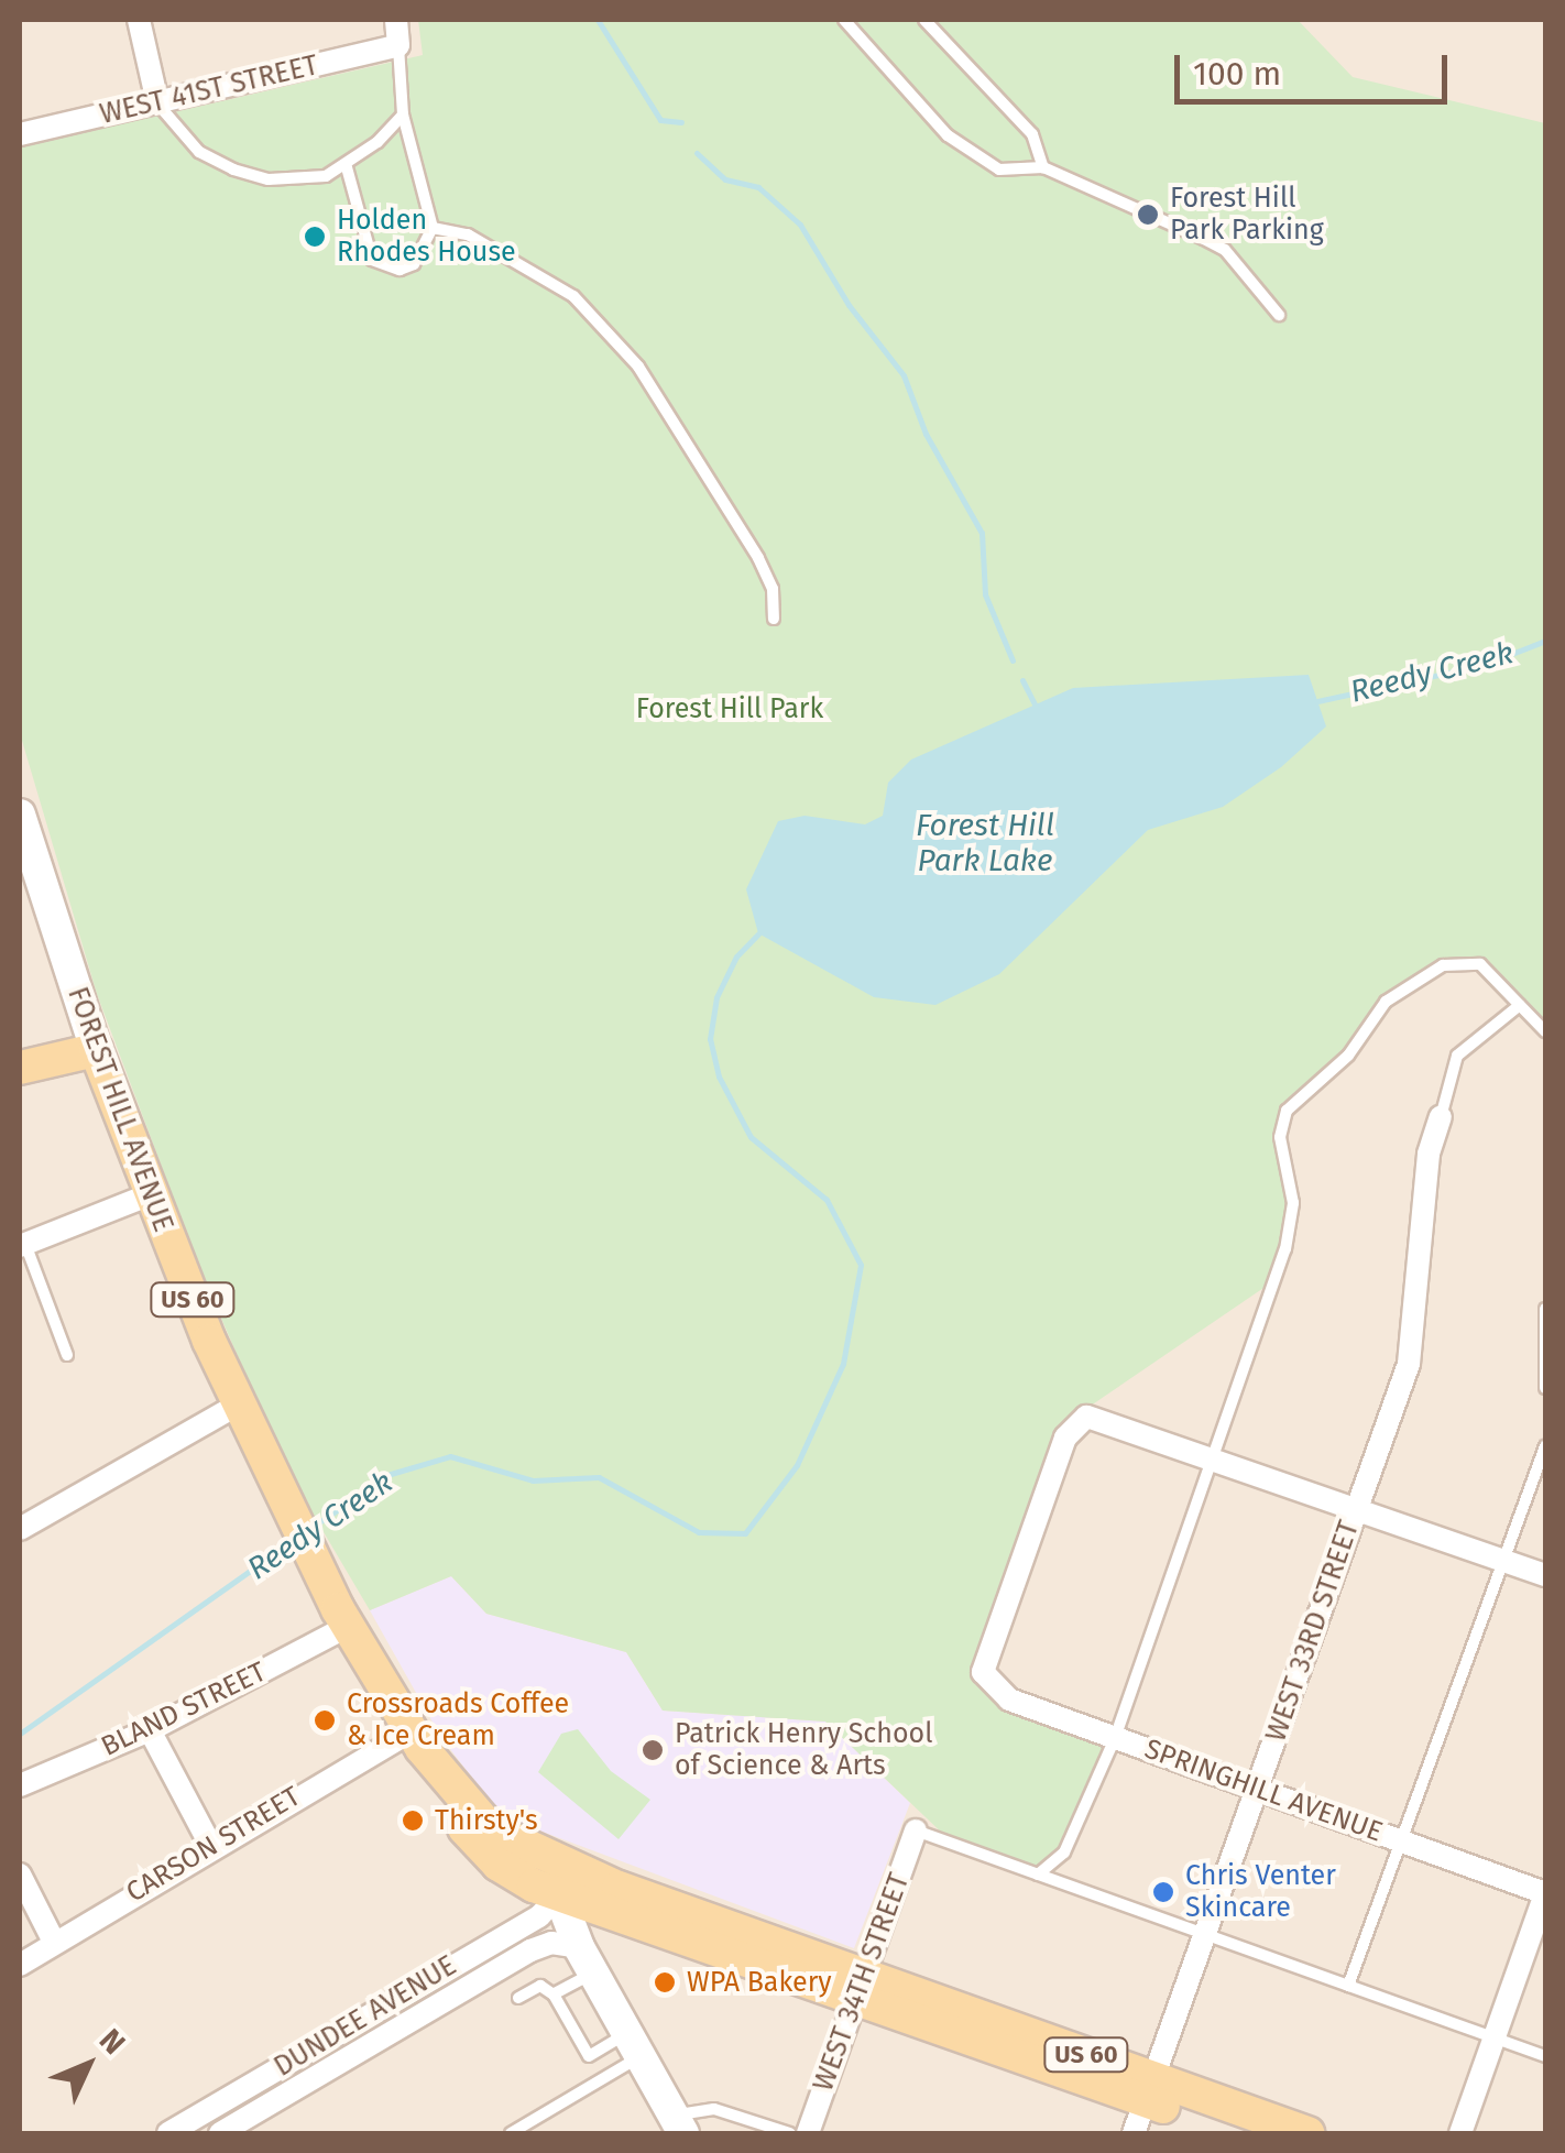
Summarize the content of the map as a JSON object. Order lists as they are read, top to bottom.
{
  "streets": {
    "main road": ["FOREST HILL AVENUE", "US 60"],
    "street": [
      "WEST 41ST STREET",
      "WEST 33RD STREET",
      "BLAND STREET",
      "SPRINGHILL AVENUE",
      "CARSON STREET",
      "WEST 34TH STREET",
      "DUNDEE AVENUE"
    ]
  },
  "crossings": [
    ["FOREST HILL AVENUE", "US 60"],
    ["FOREST HILL AVENUE", "BLAND STREET"],
    ["FOREST HILL AVENUE", "CARSON STREET"],
    ["FOREST HILL AVENUE", "DUNDEE AVENUE"],
    ["US 60", "WEST 33RD STREET"],
    ["US 60", "WEST 34TH STREET"],
    ["US 60", "DUNDEE AVENUE"],
    ["WEST 33RD STREET", "SPRINGHILL AVENUE"]
  ],
  "water": ["Reedy Creek", "Forest Hill Park Lake"],
  "parks": ["Forest Hill Park"],
  "places": [
    "Forest Hill Park Parking",
    "Holden Rhodes House",
    "Crossroads Coffee & Ice Cream",
    "Patrick Henry School of Science & Arts",
    "Thirsty's",
    "Chris Venter Skincare",
    "WPA Bakery"
  ],
  "scale_bar": "100 m",
  "north": "top right"
}
